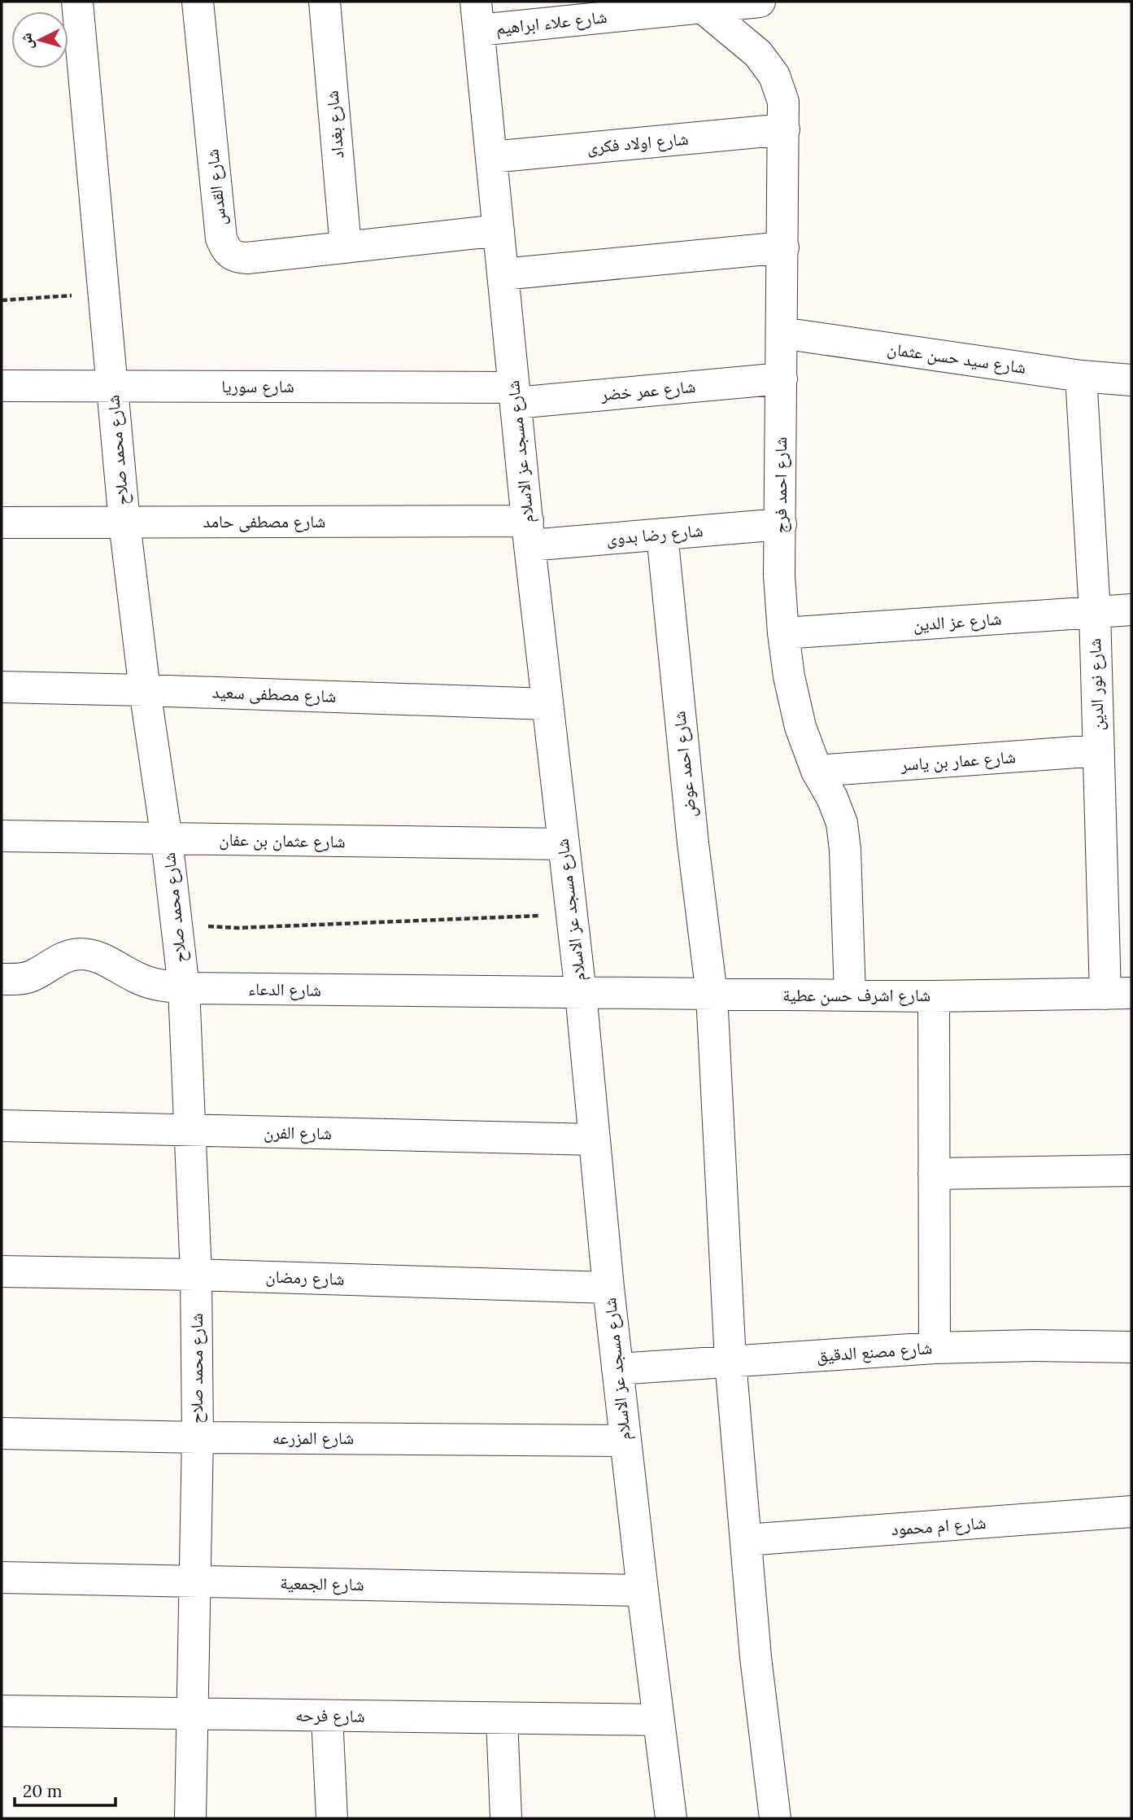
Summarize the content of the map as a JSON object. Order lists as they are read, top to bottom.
{
  "streets": {
    "street": [
      "شارع علاء ابراهيم",
      "شارع بغداد",
      "شارع اولاد فكرى",
      "شارع القدس",
      "شارع سيد حسن عثمان",
      "شارع سوريا",
      "شارع عمر خضر",
      "شارع محمد صلاح",
      "شارع مسجد عز الاسلام",
      "شارع احمد فرج",
      "شارع مصطفى حامد",
      "شارع رضا بدوى",
      "شارع عز الدين",
      "شارع نور الدين",
      "شارع مصطفى سعيد",
      "شارع عمار بن ياسر",
      "شارع احمد عوض",
      "شارع عثمان بن عفان",
      "شارع الدعاء",
      "شارع اشرف حسن عطية",
      "شارع الفرن",
      "شارع رمضان",
      "شارع مصنع الدقيق",
      "شارع المزرعه",
      "شارع ام محمود",
      "شارع الجمعية",
      "شارع فرحه"
    ]
  },
  "crossings": [
    ["شارع علاء ابراهيم", "شارع مسجد عز الاسلام"],
    ["شارع علاء ابراهيم", "شارع احمد فرج"],
    ["شارع بغداد", "شارع القدس"],
    ["شارع اولاد فكرى", "شارع مسجد عز الاسلام"],
    ["شارع اولاد فكرى", "شارع احمد فرج"],
    ["شارع سيد حسن عثمان", "شارع احمد فرج"],
    ["شارع سيد حسن عثمان", "شارع نور الدين"],
    ["شارع سوريا", "شارع عمر خضر"],
    ["شارع سوريا", "شارع محمد صلاح"],
    ["شارع سوريا", "شارع مسجد عز الاسلام"],
    ["شارع عمر خضر", "شارع مسجد عز الاسلام"],
    ["شارع عمر خضر", "شارع احمد فرج"],
    ["شارع محمد صلاح", "شارع مصطفى حامد"],
    ["شارع محمد صلاح", "شارع مصطفى سعيد"],
    ["شارع محمد صلاح", "شارع عثمان بن عفان"],
    ["شارع محمد صلاح", "شارع الدعاء"],
    ["شارع محمد صلاح", "شارع الفرن"],
    ["شارع محمد صلاح", "شارع رمضان"],
    ["شارع محمد صلاح", "شارع المزرعه"],
    ["شارع محمد صلاح", "شارع الجمعية"],
    ["شارع محمد صلاح", "شارع فرحه"],
    ["شارع مسجد عز الاسلام", "شارع مصطفى حامد"],
    ["شارع مسجد عز الاسلام", "شارع رضا بدوى"],
    ["شارع مسجد عز الاسلام", "شارع مصطفى سعيد"],
    ["شارع مسجد عز الاسلام", "شارع عثمان بن عفان"],
    ["شارع مسجد عز الاسلام", "شارع الدعاء"],
    ["شارع مسجد عز الاسلام", "شارع اشرف حسن عطية"],
    ["شارع مسجد عز الاسلام", "شارع الفرن"],
    ["شارع مسجد عز الاسلام", "شارع رمضان"],
    ["شارع مسجد عز الاسلام", "شارع مصنع الدقيق"],
    ["شارع مسجد عز الاسلام", "شارع المزرعه"],
    ["شارع مسجد عز الاسلام", "شارع الجمعية"],
    ["شارع مسجد عز الاسلام", "شارع فرحه"],
    ["شارع احمد فرج", "شارع رضا بدوى"],
    ["شارع احمد فرج", "شارع عز الدين"],
    ["شارع احمد فرج", "شارع عمار بن ياسر"],
    ["شارع احمد فرج", "شارع اشرف حسن عطية"],
    ["شارع مصطفى حامد", "شارع رضا بدوى"],
    ["شارع رضا بدوى", "شارع احمد عوض"],
    ["شارع عز الدين", "شارع نور الدين"],
    ["شارع نور الدين", "شارع عمار بن ياسر"],
    ["شارع نور الدين", "شارع اشرف حسن عطية"],
    ["شارع احمد عوض", "شارع اشرف حسن عطية"],
    ["شارع احمد عوض", "شارع مصنع الدقيق"],
    ["شارع احمد عوض", "شارع ام محمود"],
    ["شارع الدعاء", "شارع اشرف حسن عطية"]
  ],
  "scale_bar": "20 m",
  "north": "left"
}
